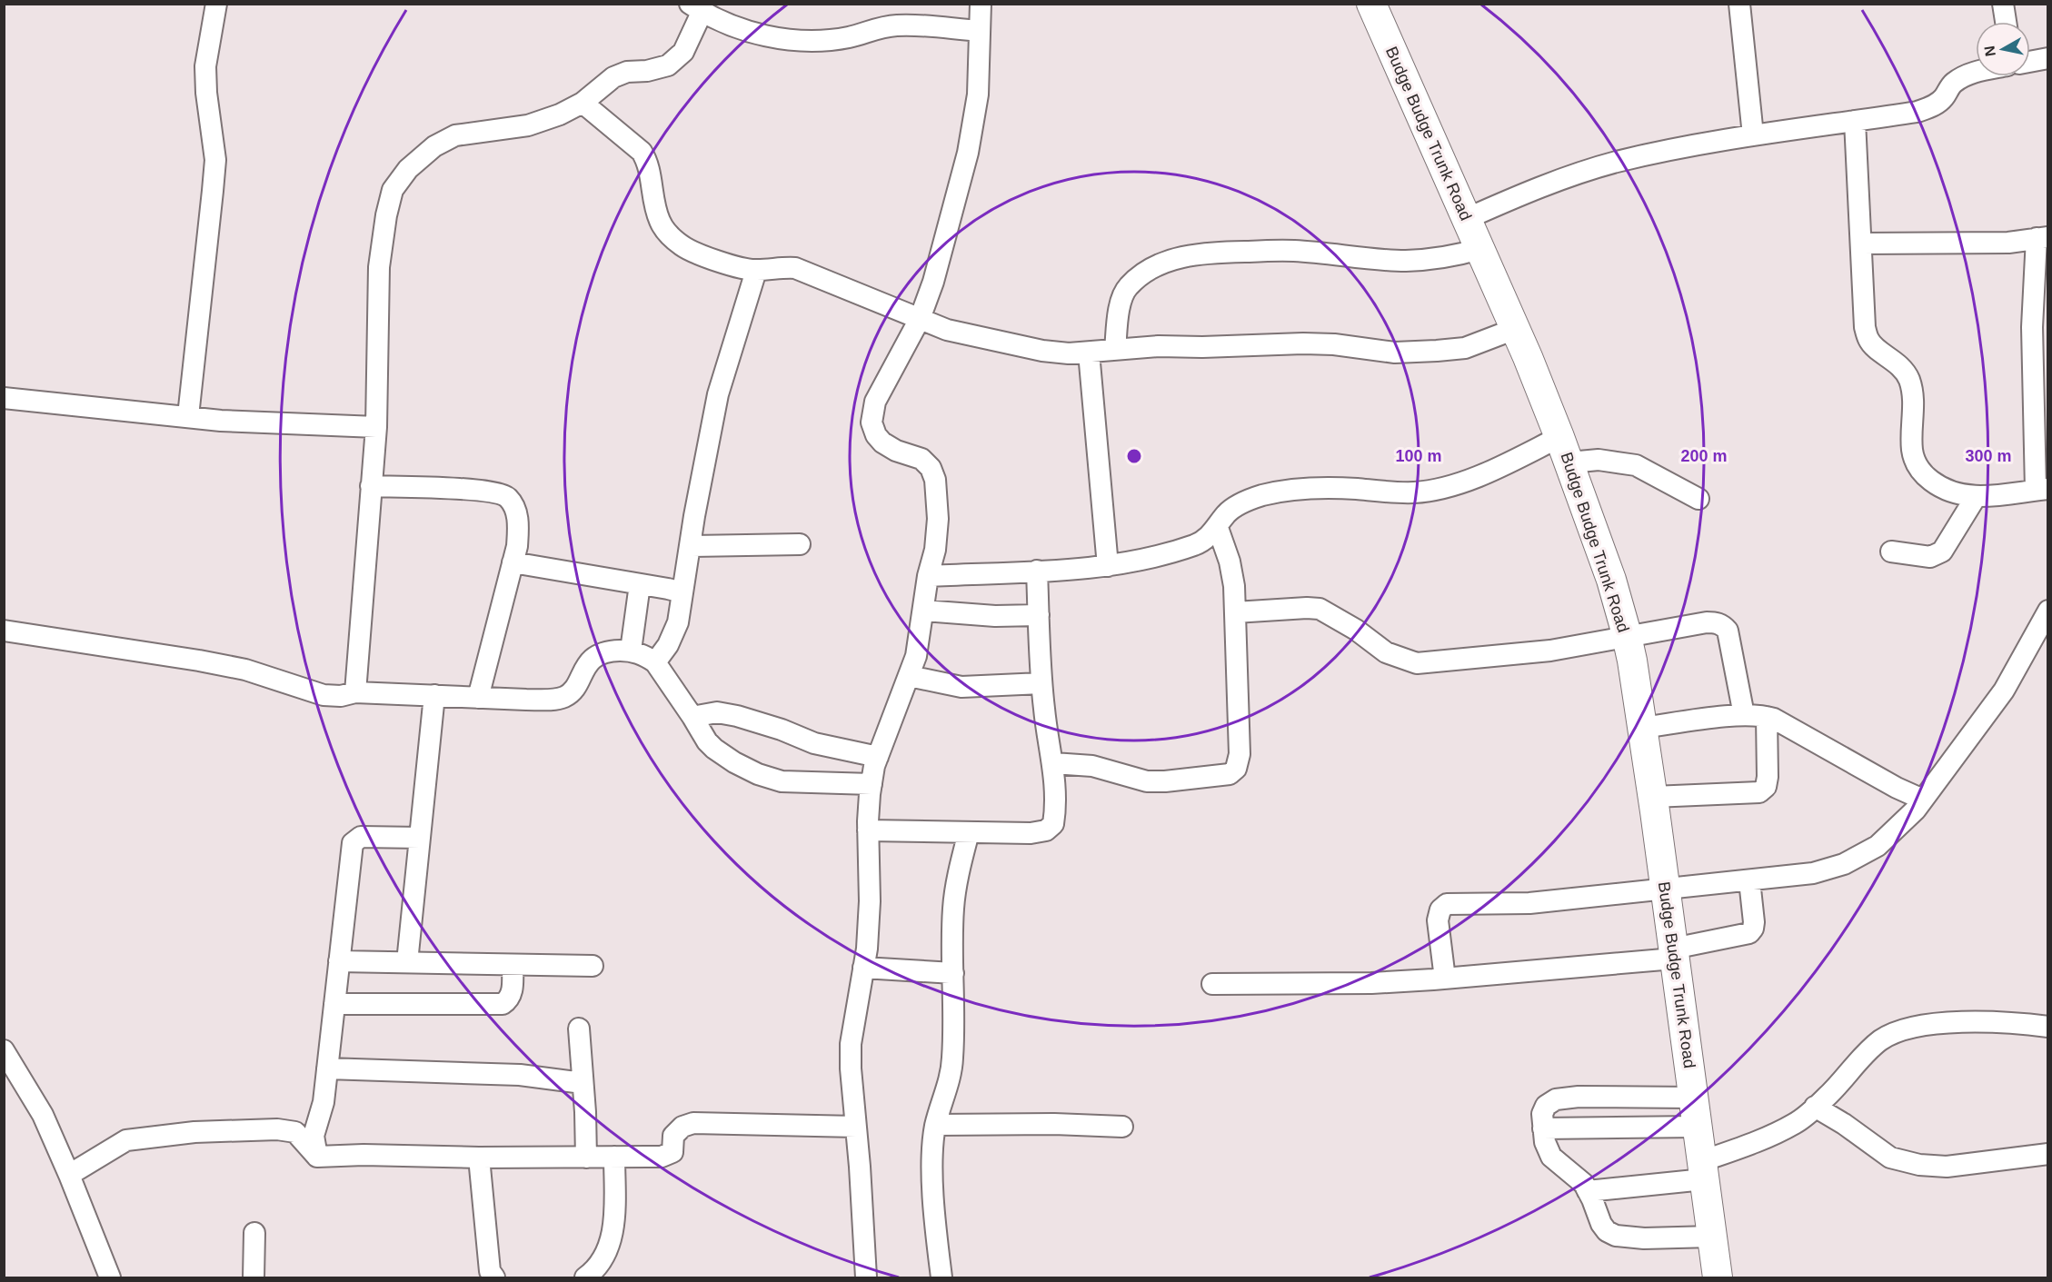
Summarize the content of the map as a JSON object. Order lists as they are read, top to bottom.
{
  "streets": {
    "main road": ["Budge Budge Trunk Road"]
  },
  "north": "left",
  "rings": ["100 m", "200 m", "300 m"]
}
